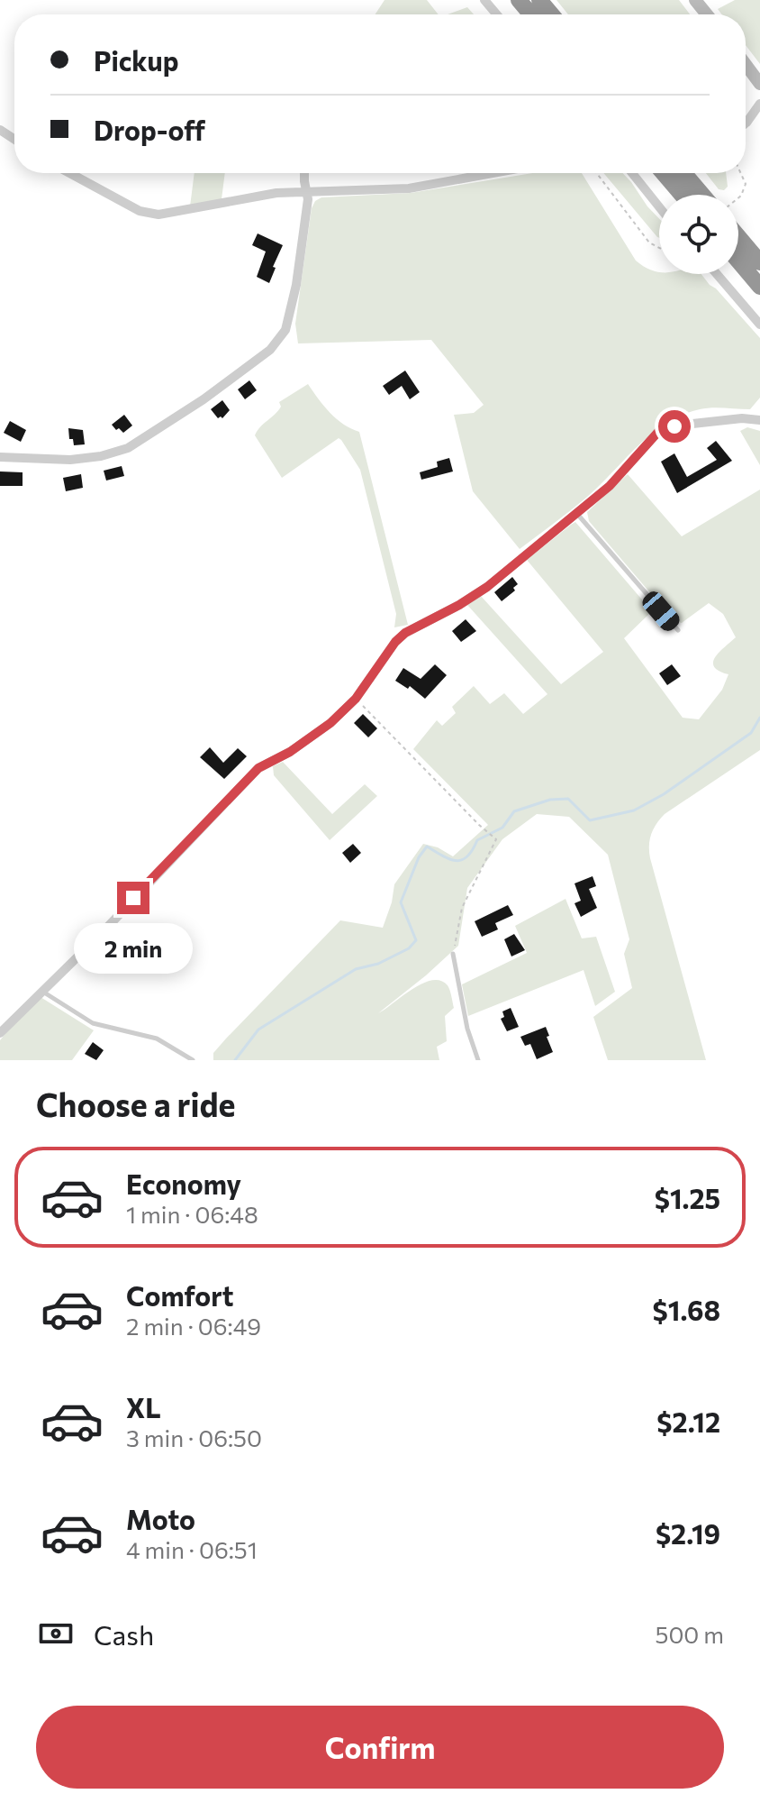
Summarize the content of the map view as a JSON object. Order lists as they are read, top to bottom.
{
  "page": {
    "banner": ["Pickup", "Drop-off"],
    "bubble": "2 min",
    "heading": "Choose a ride",
    "list": [
      {
        "name": "Economy",
        "note": "1 min · 06:48",
        "value": "$1.25"
      },
      {
        "name": "Comfort",
        "note": "2 min · 06:49",
        "value": "$1.68"
      },
      {
        "name": "XL",
        "note": "3 min · 06:50",
        "value": "$2.12"
      },
      {
        "name": "Moto",
        "note": "4 min · 06:51",
        "value": "$2.19"
      }
    ],
    "pay": ["Cash", "500 m"],
    "buttons": "Confirm"
  }
}
